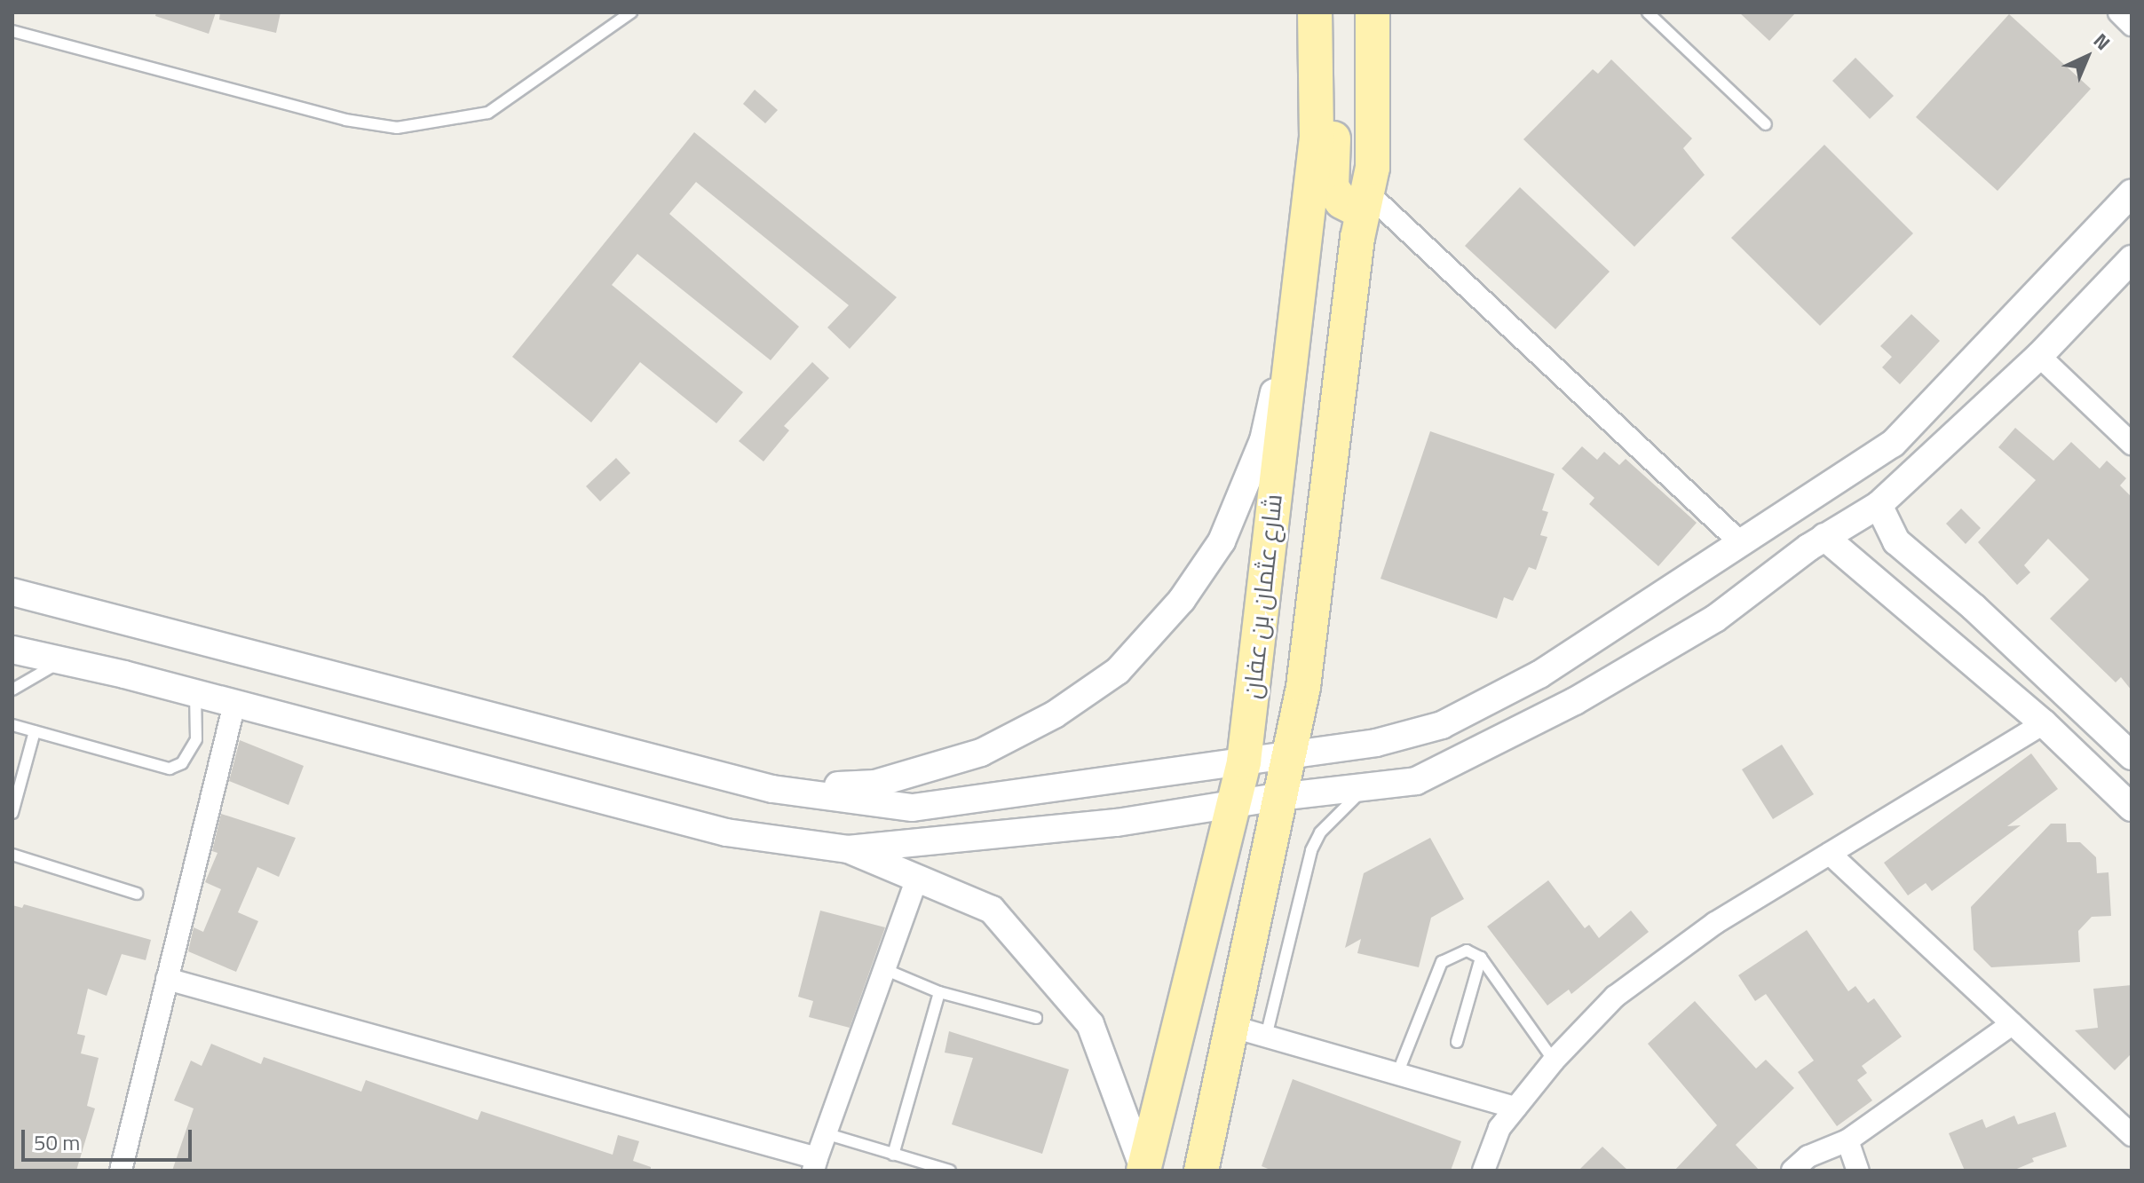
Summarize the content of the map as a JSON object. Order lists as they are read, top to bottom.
{
  "streets": {
    "main road": ["شارع عثمان بن عفان"]
  },
  "scale_bar": "50 m",
  "north": "top right"
}
